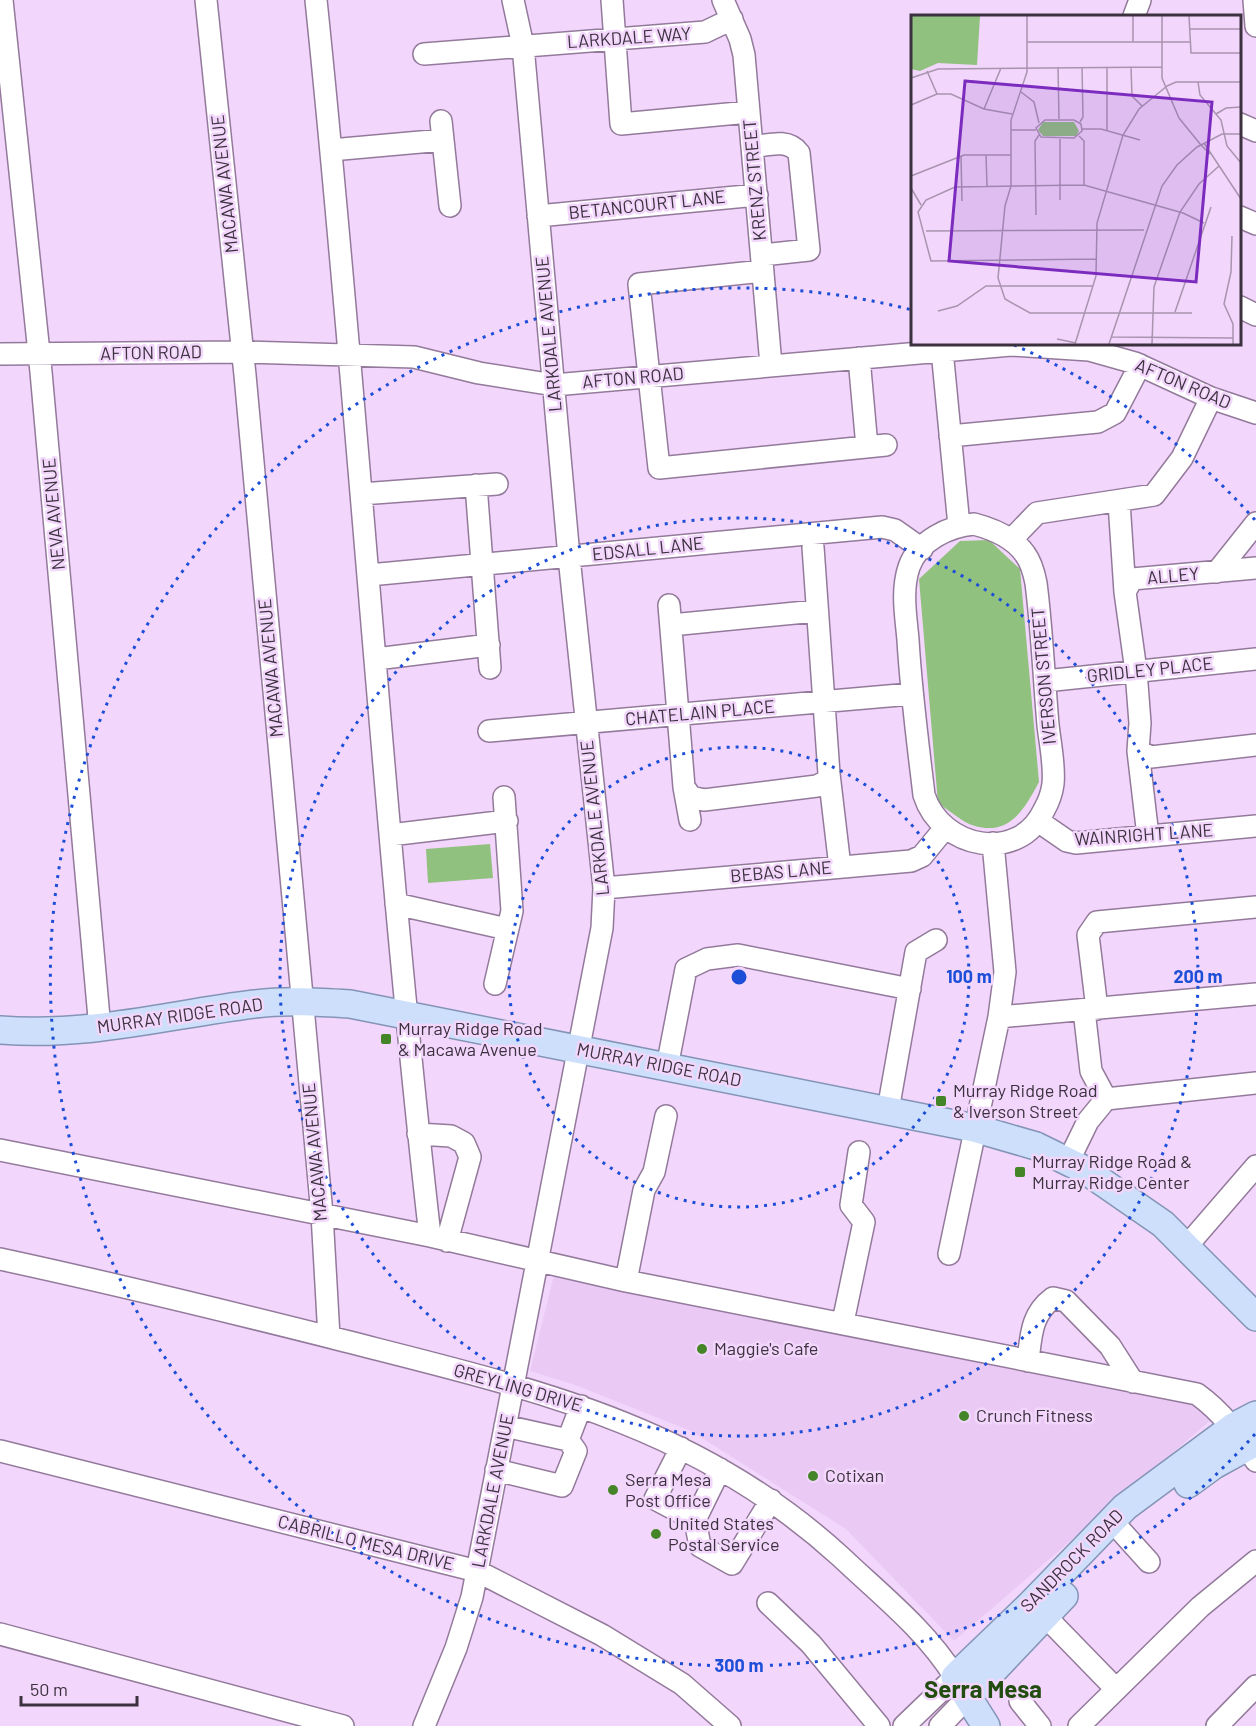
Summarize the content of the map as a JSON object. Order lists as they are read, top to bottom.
{
  "streets": {
    "main road": ["MURRAY RIDGE ROAD", "SANDROCK ROAD"],
    "street": [
      "LARKDALE WAY",
      "KRENZ STREET",
      "MACAWA AVENUE",
      "BETANCOURT LANE",
      "LARKDALE AVENUE",
      "AFTON ROAD",
      "NEVA AVENUE",
      "EDSALL LANE",
      "ALLEY",
      "GRIDLEY PLACE",
      "IVERSON STREET",
      "CHATELAIN PLACE",
      "WAINRIGHT LANE",
      "BEBAS LANE",
      "GREYLING DRIVE",
      "CABRILLO MESA DRIVE"
    ]
  },
  "crossings": [
    ["LARKDALE WAY", "KRENZ STREET"],
    ["LARKDALE WAY", "LARKDALE AVENUE"],
    ["KRENZ STREET", "BETANCOURT LANE"],
    ["KRENZ STREET", "AFTON ROAD"],
    ["MACAWA AVENUE", "AFTON ROAD"],
    ["MACAWA AVENUE", "MURRAY RIDGE ROAD"],
    ["MACAWA AVENUE", "GREYLING DRIVE"],
    ["BETANCOURT LANE", "LARKDALE AVENUE"],
    ["LARKDALE AVENUE", "AFTON ROAD"],
    ["LARKDALE AVENUE", "EDSALL LANE"],
    ["LARKDALE AVENUE", "CHATELAIN PLACE"],
    ["LARKDALE AVENUE", "BEBAS LANE"],
    ["LARKDALE AVENUE", "MURRAY RIDGE ROAD"],
    ["LARKDALE AVENUE", "GREYLING DRIVE"],
    ["LARKDALE AVENUE", "CABRILLO MESA DRIVE"],
    ["AFTON ROAD", "NEVA AVENUE"],
    ["NEVA AVENUE", "MURRAY RIDGE ROAD"],
    ["ALLEY", "GRIDLEY PLACE"],
    ["ALLEY", "WAINRIGHT LANE"],
    ["GRIDLEY PLACE", "IVERSON STREET"],
    ["IVERSON STREET", "WAINRIGHT LANE"],
    ["GREYLING DRIVE", "SANDROCK ROAD"]
  ],
  "districts": ["Serra Mesa"],
  "places": {
    "transit": ["Murray Ridge Road & Macawa Avenue", "Murray Ridge Road & Iverson Street", "Murray Ridge Road & Murray Ridge Center"],
    "other": [
      "Maggie's Cafe",
      "Crunch Fitness",
      "Cotixan",
      "Serra Mesa Post Office",
      "United States Postal Service"
    ]
  },
  "scale_bar": "50 m",
  "rings": ["100 m", "200 m", "300 m"]
}
